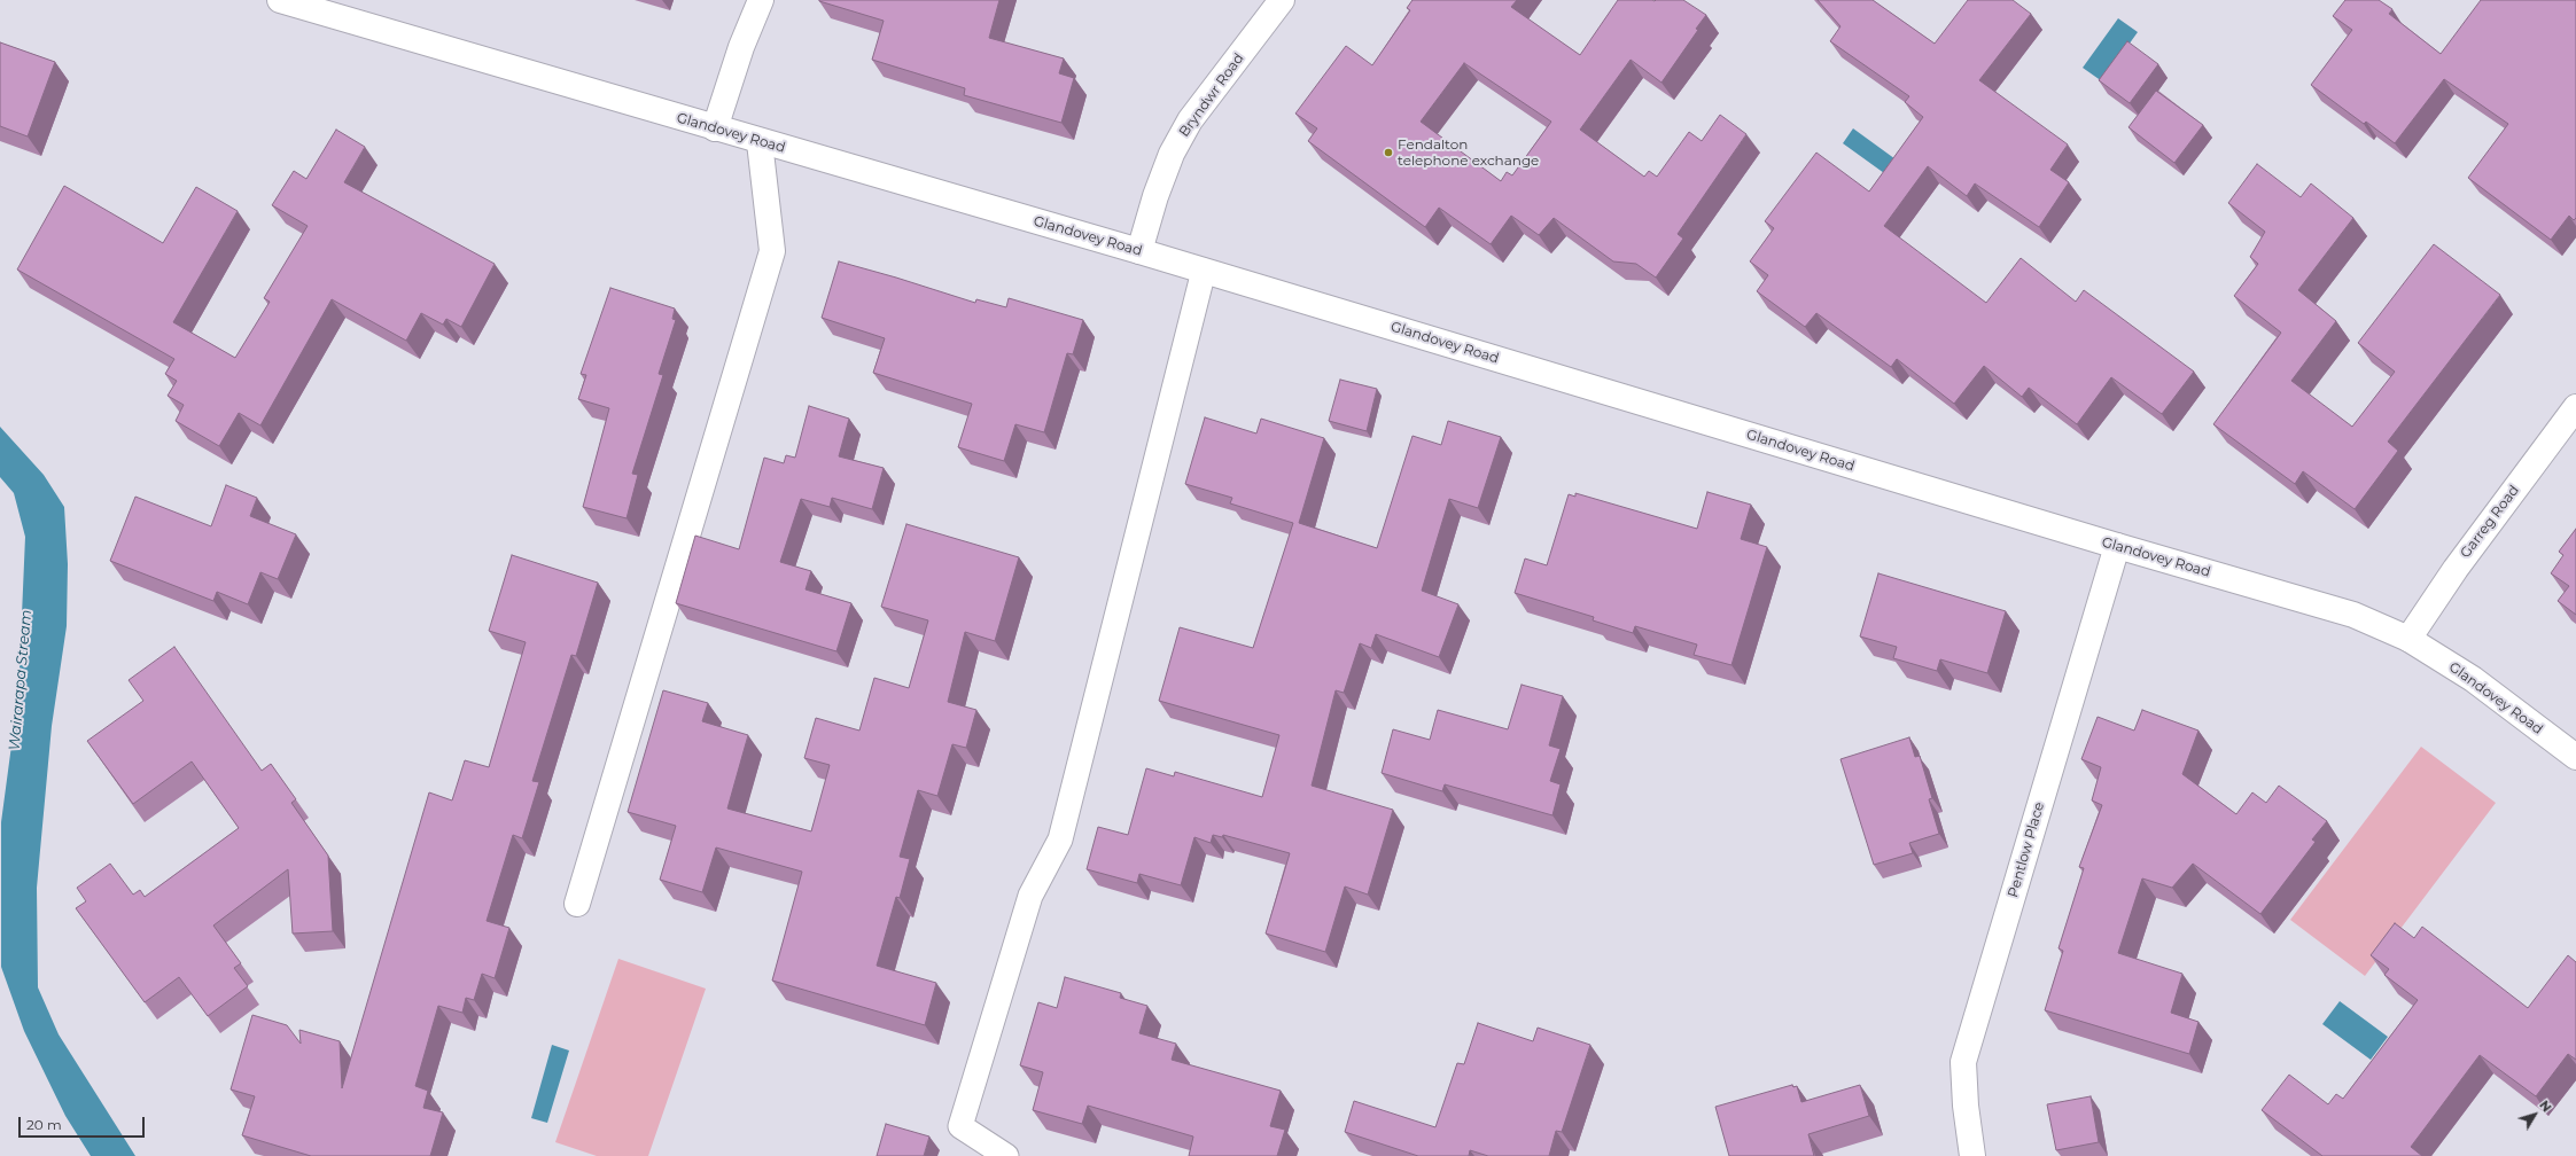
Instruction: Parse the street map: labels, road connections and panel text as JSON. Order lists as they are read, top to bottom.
{
  "streets": {
    "street": [
      "Bryndwr Road",
      "Glandovey Road",
      "Garreg Road",
      "Pentlow Place"
    ]
  },
  "crossings": [
    ["Bryndwr Road", "Glandovey Road"],
    ["Glandovey Road", "Garreg Road"],
    ["Glandovey Road", "Pentlow Place"]
  ],
  "water": ["Wairarapa Stream"],
  "places": ["Fendalton telephone exchange"],
  "scale_bar": "20 m",
  "north": "top right"
}
